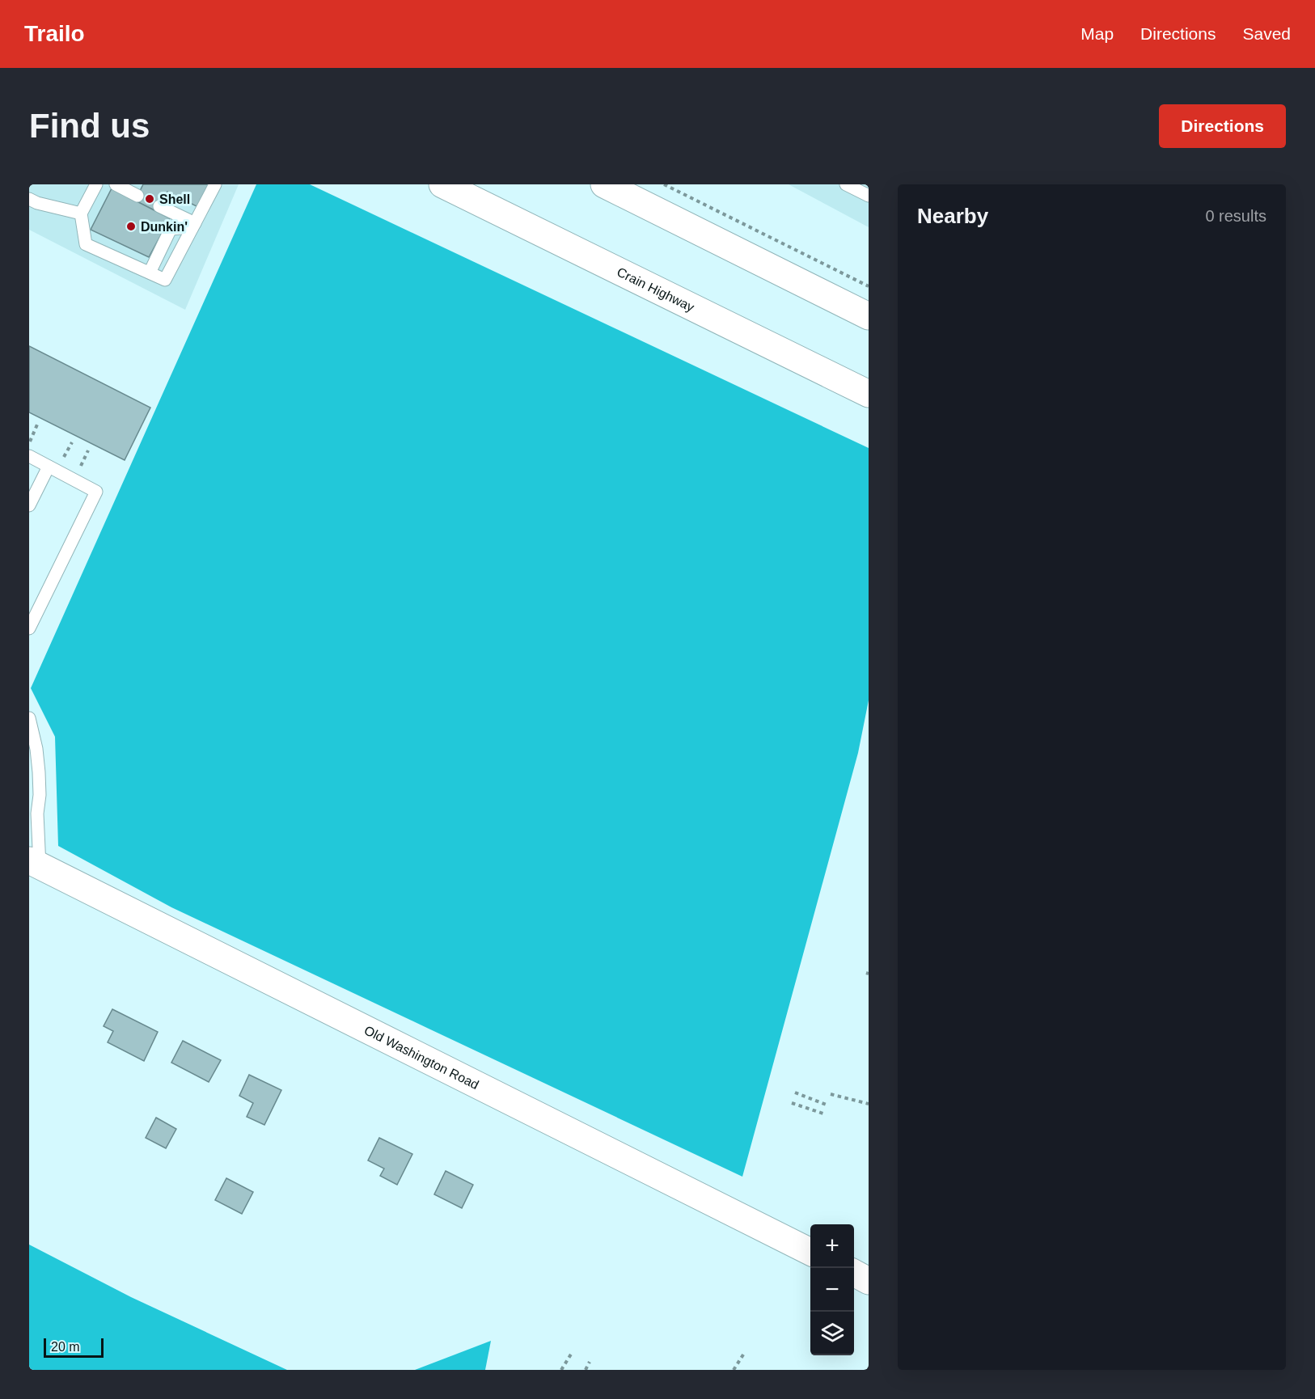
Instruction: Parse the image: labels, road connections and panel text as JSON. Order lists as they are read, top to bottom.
{
  "streets": {
    "main road": ["Crain Highway", "Old Washington Road"]
  },
  "places": ["Shell", "Dunkin'"],
  "scale_bar": "20 m",
  "page": {
    "header": "Trailo",
    "nav": ["Map", "Directions", "Saved"],
    "buttons": "Directions",
    "title": "Find us",
    "heading": ["Nearby", "0 results"],
    "map_buttons": ["+", "−"],
    "scale": "20 m"
  }
}
